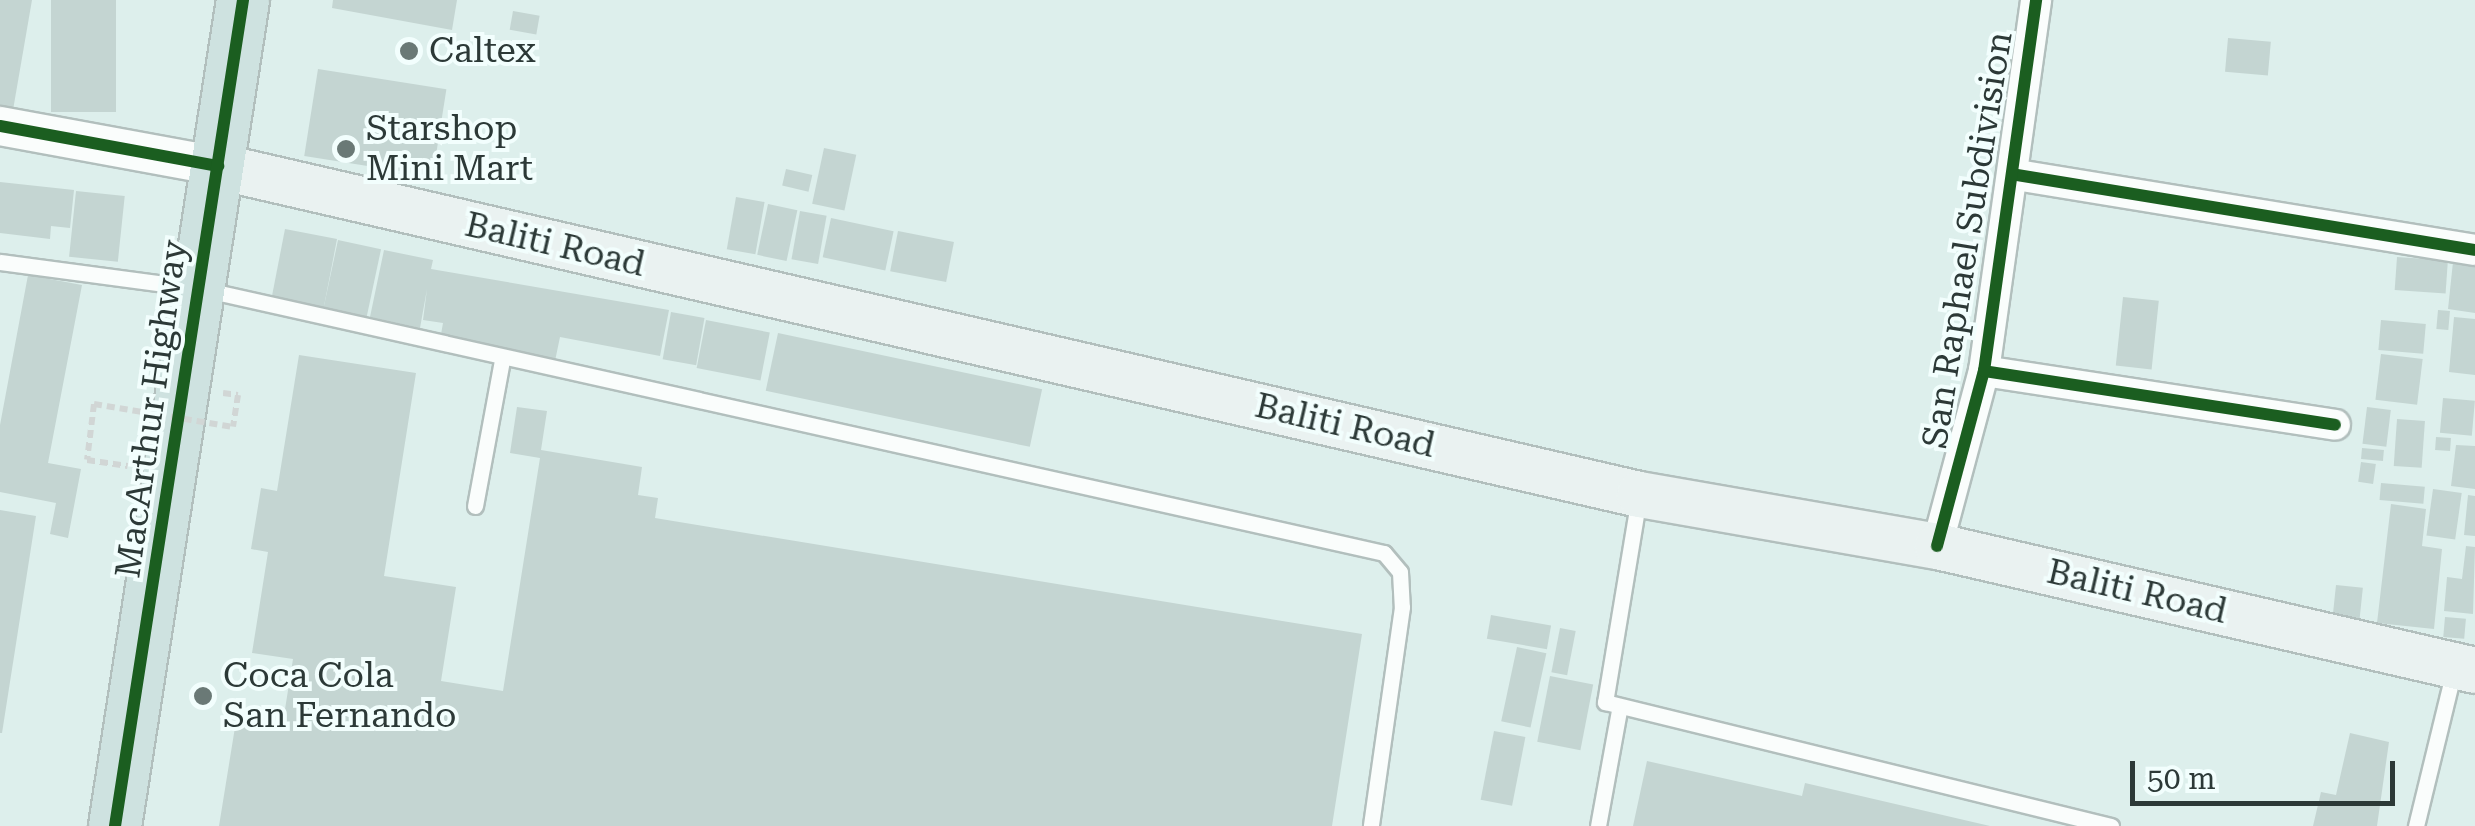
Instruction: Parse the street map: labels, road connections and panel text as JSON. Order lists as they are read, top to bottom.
{
  "streets": {
    "highway": ["MacArthur Highway"],
    "main road": ["Baliti Road"],
    "street": ["San Raphael Subdivision"]
  },
  "crossings": [
    ["San Raphael Subdivision", "Baliti Road"],
    ["Baliti Road", "MacArthur Highway"]
  ],
  "places": ["Caltex", "Starshop Mini Mart", "Coca Cola San Fernando"],
  "scale_bar": "50 m"
}
